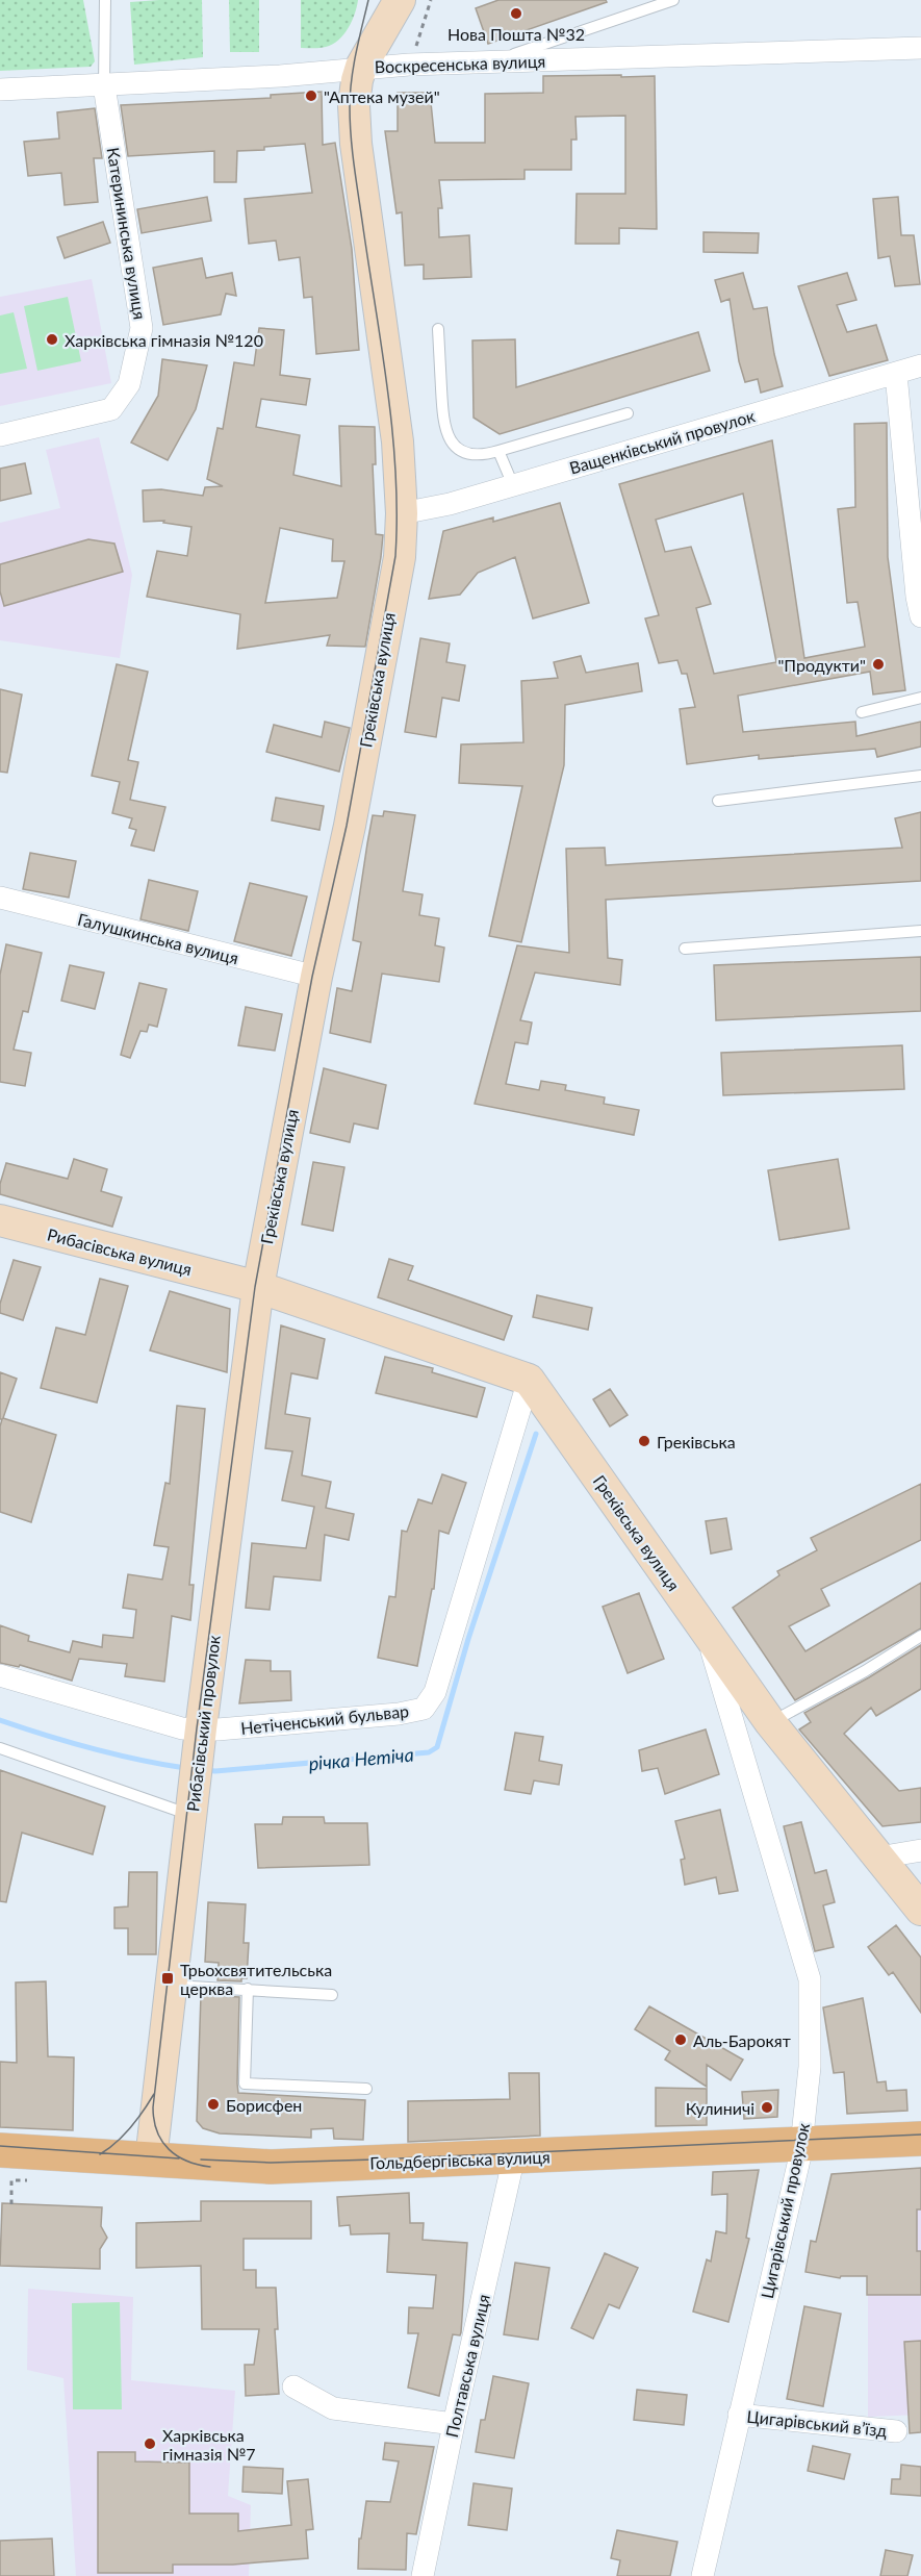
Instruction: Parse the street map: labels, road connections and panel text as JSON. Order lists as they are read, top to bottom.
{
  "streets": {
    "main road": [
      "Греківська вулиця",
      "Рибасівська вулиця",
      "Рибасівський провулок",
      "Гольдбергівська вулиця"
    ],
    "street": [
      "Воскресенська вулиця",
      "Катерининська вулиця",
      "Ващенківський провулок",
      "Галушкинська вулиця",
      "Нетіченський бульвар",
      "Цигарівський провулок",
      "Полтавська вулиця",
      "Цигарівський в’їзд"
    ]
  },
  "crossings": [
    ["Воскресенська вулиця", "Катерининська вулиця"],
    ["Воскресенська вулиця", "Греківська вулиця"],
    ["Ващенківський провулок", "Греківська вулиця"],
    ["Греківська вулиця", "Галушкинська вулиця"],
    ["Греківська вулиця", "Рибасівська вулиця"],
    ["Греківська вулиця", "Нетіченський бульвар"],
    ["Греківська вулиця", "Рибасівський провулок"],
    ["Греківська вулиця", "Цигарівський провулок"],
    ["Рибасівська вулиця", "Рибасівський провулок"],
    ["Нетіченський бульвар", "Рибасівський провулок"],
    ["Рибасівський провулок", "Гольдбергівська вулиця"],
    ["Гольдбергівська вулиця", "Цигарівський провулок"],
    ["Гольдбергівська вулиця", "Полтавська вулиця"],
    ["Цигарівський провулок", "Цигарівський в’їзд"]
  ],
  "water": ["річка Нетіча"],
  "places": {
    "other": [
      "Нова Пошта №32",
      "\"Аптека музей\"",
      "Харківська гімназія №120",
      "\"Продукти\"",
      "Греківська",
      "Аль-Барокят",
      "Борисфен",
      "Кулиничі",
      "Харківська гімназія №7"
    ],
    "transit": ["Трьохсвятительська церква"]
  }
}
